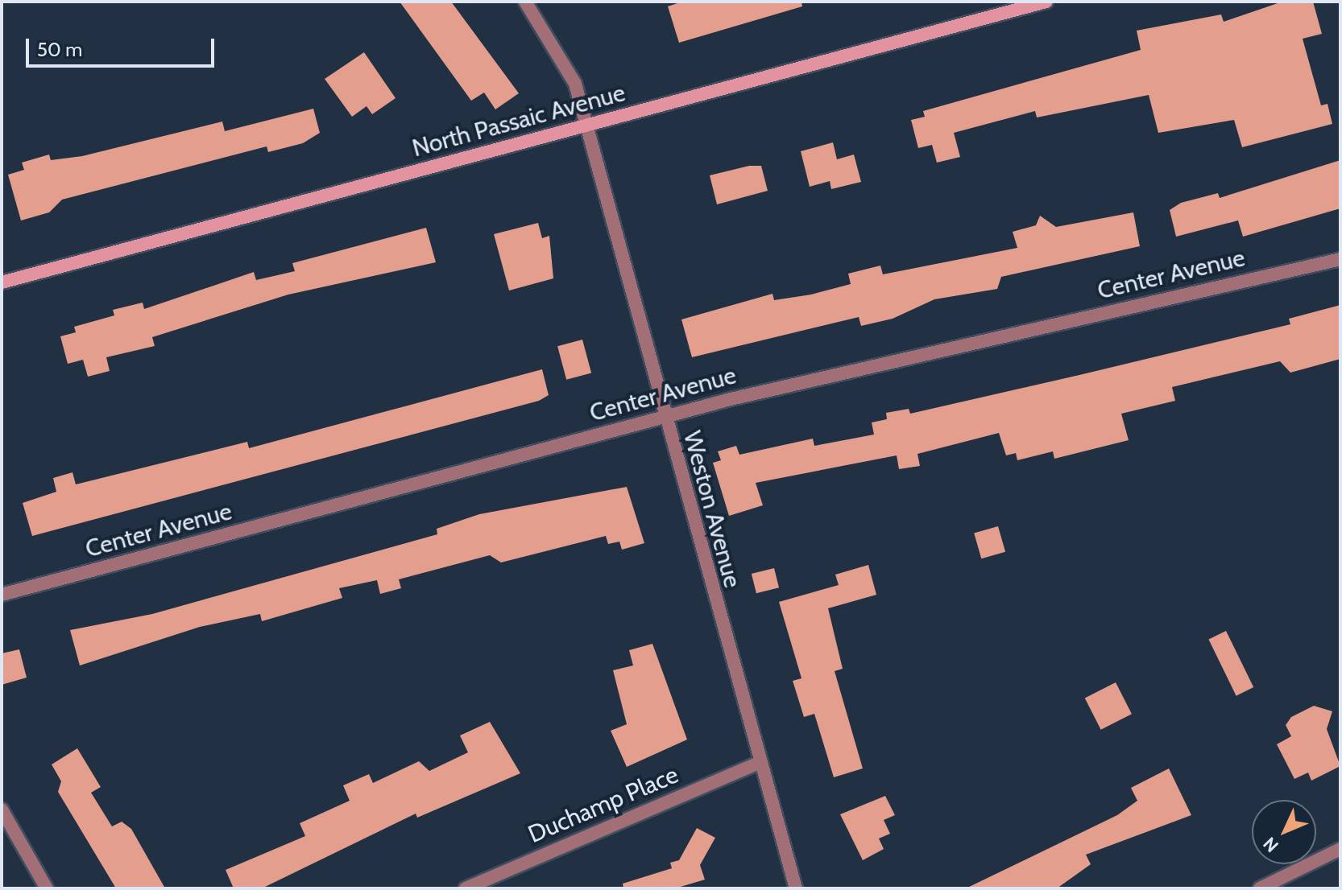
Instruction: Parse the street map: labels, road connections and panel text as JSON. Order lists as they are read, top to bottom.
{
  "streets": {
    "main road": ["North Passaic Avenue"],
    "street": ["Center Avenue", "Weston Avenue", "Duchamp Place"]
  },
  "crossings": [
    ["North Passaic Avenue", "Weston Avenue"],
    ["Center Avenue", "Weston Avenue"],
    ["Weston Avenue", "Duchamp Place"]
  ],
  "scale_bar": "50 m",
  "north": "bottom left"
}
